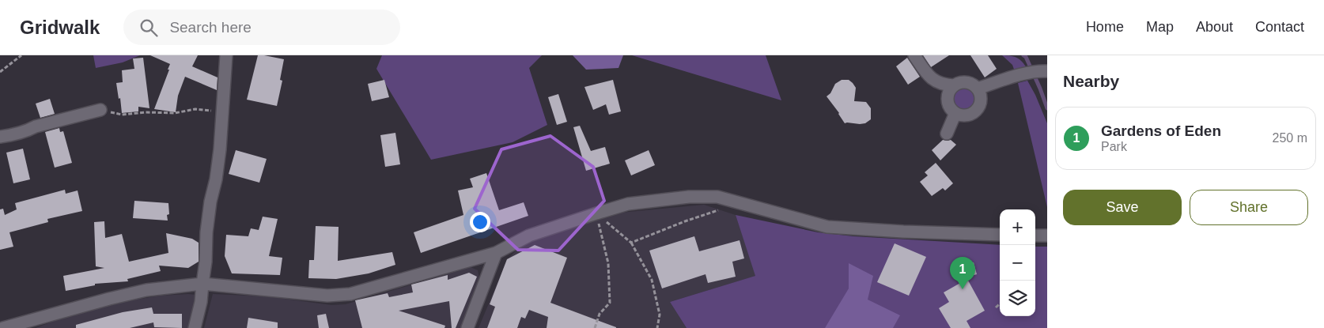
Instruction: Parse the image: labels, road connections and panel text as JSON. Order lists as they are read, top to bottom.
{
  "page": {
    "header": "Gridwalk",
    "search": "Search here",
    "nav": [
      "Home",
      "Map",
      "About",
      "Contact"
    ],
    "heading": "Nearby",
    "list": [
      {
        "mark": "1",
        "name": "Gardens of Eden",
        "note": "Park",
        "value": "250 m"
      }
    ],
    "buttons": ["Save", "Share"],
    "map_buttons": ["+", "−"],
    "pins": "1"
  }
}
